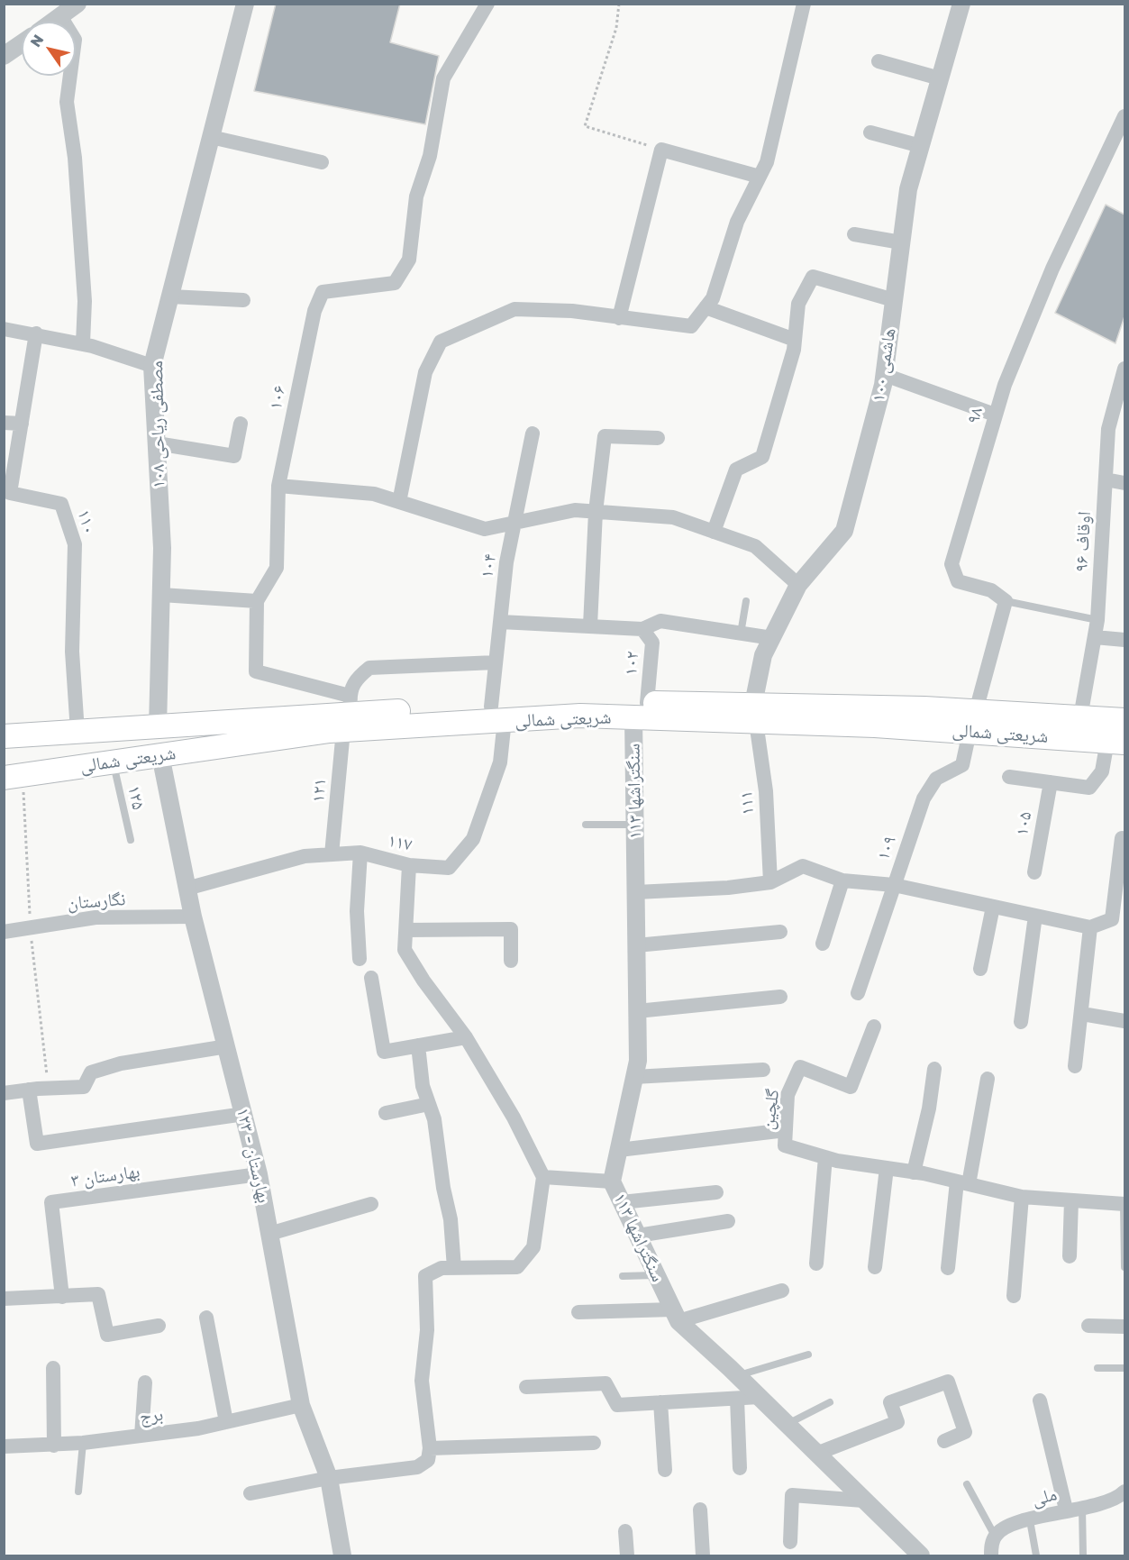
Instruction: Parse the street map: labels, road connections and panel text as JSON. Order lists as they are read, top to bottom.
{
  "streets": {
    "main road": ["شریعتی شمالی"],
    "street": [
      "هاشمی ۱۰۰",
      "۱۰۶",
      "۹۸",
      "مصطفی ریاحی ۱۰۸",
      "۱۱۰",
      "اوقاف ۹۶",
      "۱۰۴",
      "۱۰۲",
      "۱۲۱",
      "سنگتراشها ۱۱۳",
      "۱۱۱",
      "۱۰۵",
      "۱۱۷",
      "۱۰۹",
      "نگارستان",
      "گلچین",
      "بهارستان - ۱۲۳",
      "بهارستان ۳",
      "برج",
      "ملی"
    ],
    "lane": ["۱۲۵"]
  },
  "crossings": [
    ["هاشمی ۱۰۰", "شریعتی شمالی"],
    ["هاشمی ۱۰۰", "۱۱۱"],
    ["مصطفی ریاحی ۱۰۸", "شریعتی شمالی"],
    ["۱۱۰", "شریعتی شمالی"],
    ["اوقاف ۹۶", "شریعتی شمالی"],
    ["۱۰۴", "شریعتی شمالی"],
    ["۱۰۴", "۱۱۷"],
    ["۱۰۲", "شریعتی شمالی"],
    ["۱۰۲", "سنگتراشها ۱۱۳"],
    ["شریعتی شمالی", "۱۲۱"],
    ["شریعتی شمالی", "سنگتراشها ۱۱۳"],
    ["شریعتی شمالی", "۱۲۵"],
    ["شریعتی شمالی", "۱۱۱"],
    ["شریعتی شمالی", "۱۱۷"],
    ["شریعتی شمالی", "۱۰۹"],
    ["شریعتی شمالی", "بهارستان - ۱۲۳"],
    ["۱۲۱", "۱۱۷"],
    ["۱۱۷", "بهارستان - ۱۲۳"],
    ["نگارستان", "بهارستان - ۱۲۳"],
    ["بهارستان - ۱۲۳", "بهارستان ۳"],
    ["بهارستان - ۱۲۳", "برج"]
  ],
  "north": "top left"
}
